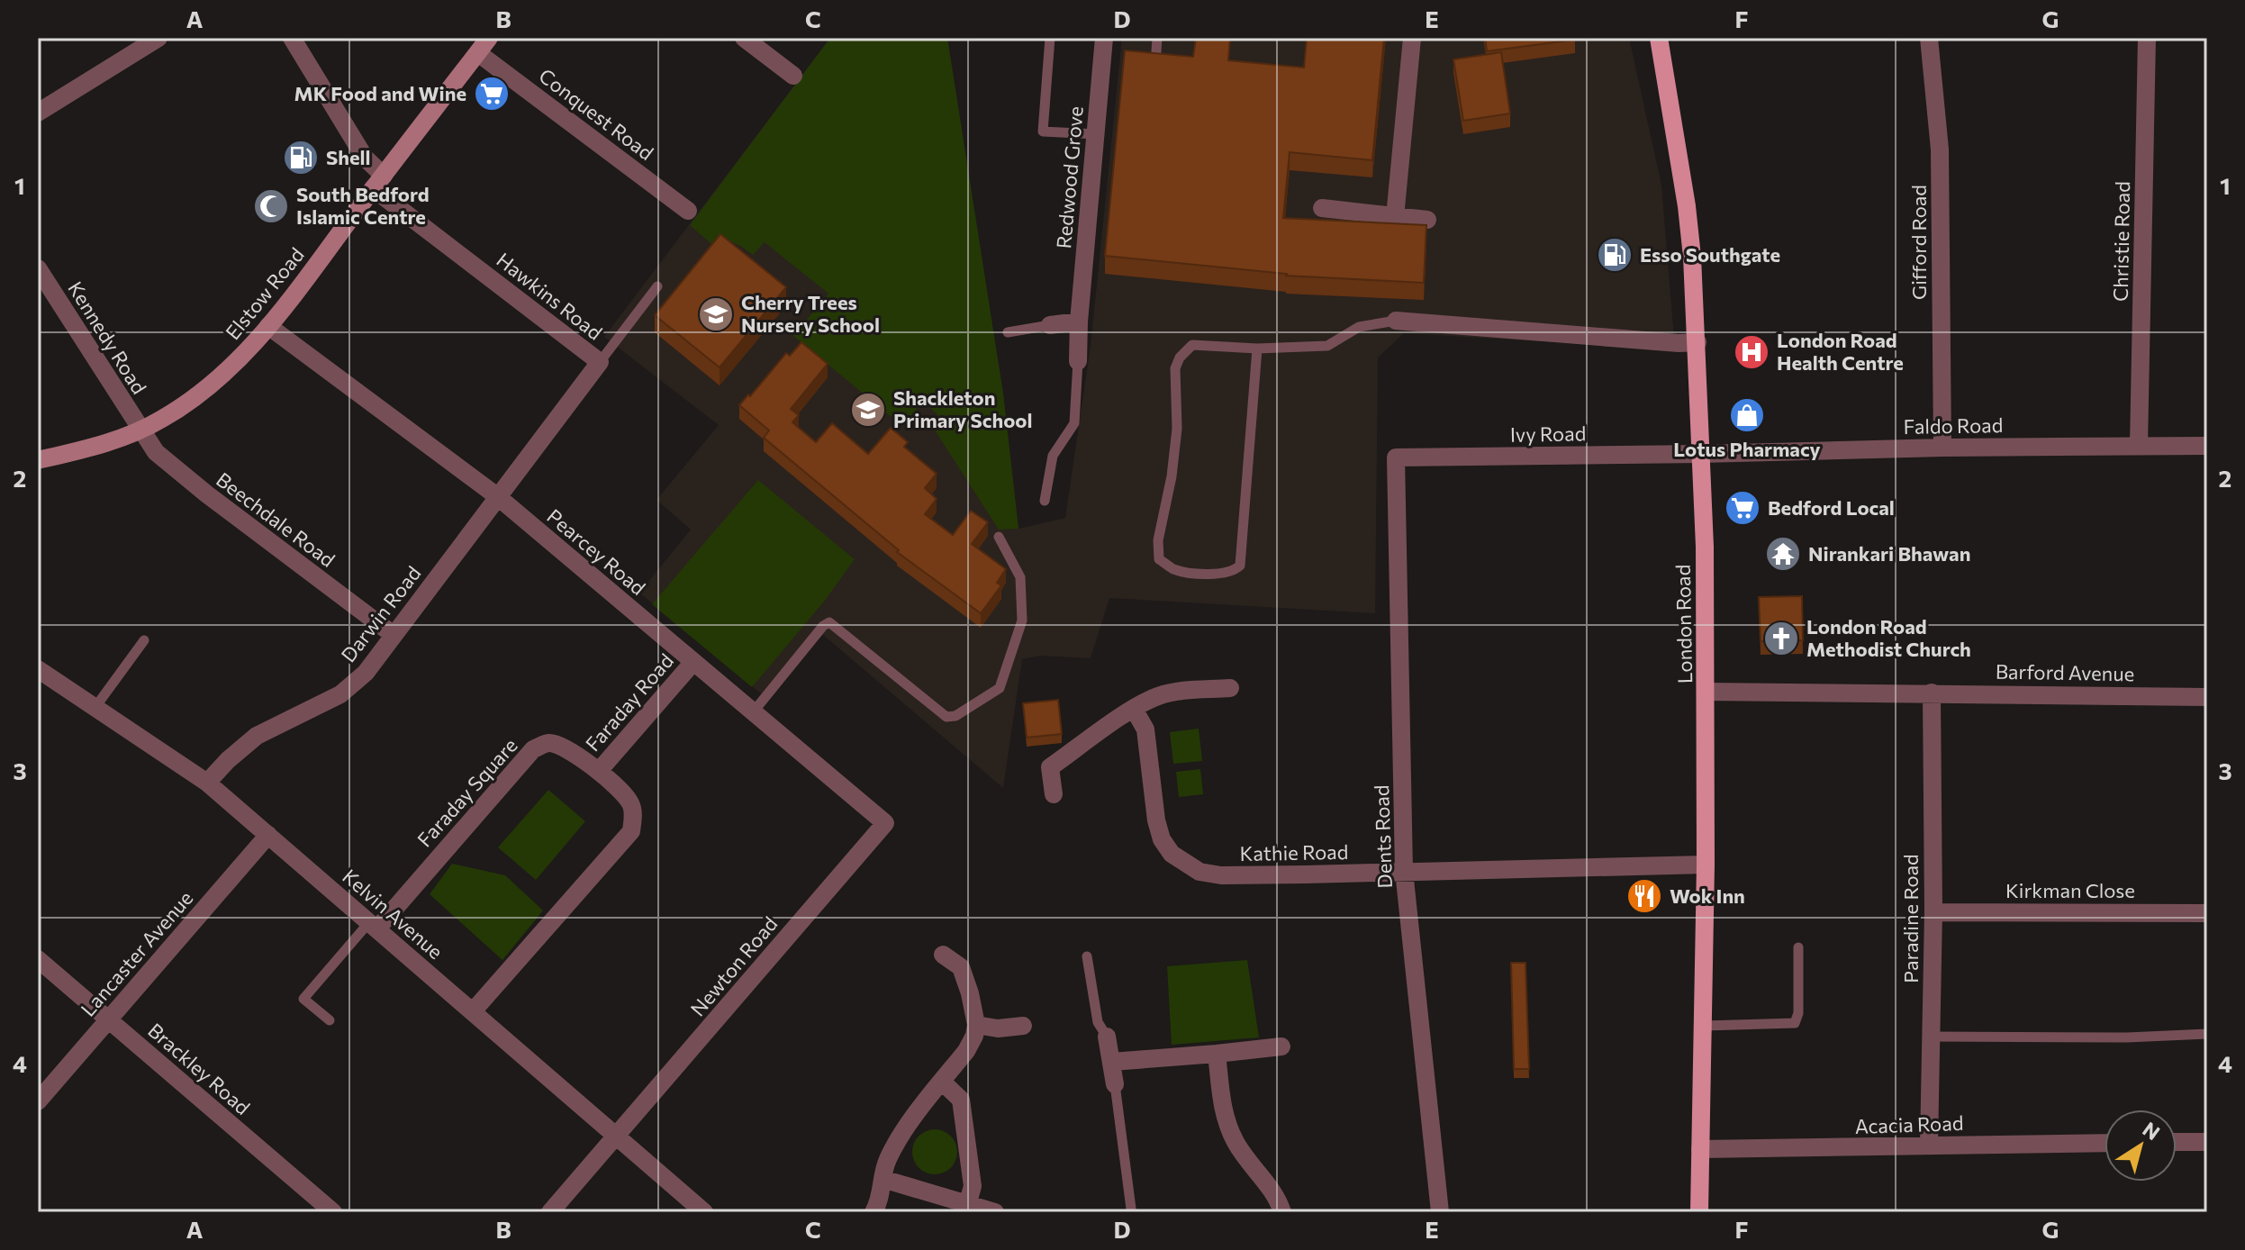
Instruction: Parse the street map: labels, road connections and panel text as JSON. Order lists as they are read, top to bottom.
{
  "streets": {
    "main road": ["London Road"],
    "street": [
      "Conquest Road",
      "Redwood Grove",
      "Christie Road",
      "Gifford Road",
      "Elstow Road",
      "Hawkins Road",
      "Kennedy Road",
      "Faldo Road",
      "Ivy Road",
      "Beechdale Road",
      "Pearcey Road",
      "Darwin Road",
      "Barford Avenue",
      "Faraday Road",
      "Faraday Square",
      "Dents Road",
      "Kathie Road",
      "Kirkman Close",
      "Kelvin Avenue",
      "Paradine Road",
      "Lancaster Avenue",
      "Newton Road",
      "Brackley Road",
      "Acacia Road"
    ]
  },
  "crossings": [
    ["Conquest Road", "Elstow Road"],
    ["Christie Road", "Faldo Road"],
    ["Gifford Road", "Faldo Road"],
    ["Elstow Road", "Hawkins Road"],
    ["Elstow Road", "Kennedy Road"],
    ["Elstow Road", "Beechdale Road"],
    ["Elstow Road", "Pearcey Road"],
    ["Hawkins Road", "Pearcey Road"],
    ["Hawkins Road", "Darwin Road"],
    ["Kennedy Road", "Beechdale Road"],
    ["Faldo Road", "Ivy Road"],
    ["Faldo Road", "London Road"],
    ["Ivy Road", "London Road"],
    ["Ivy Road", "Dents Road"],
    ["Beechdale Road", "Darwin Road"],
    ["Pearcey Road", "Darwin Road"],
    ["Pearcey Road", "Faraday Road"],
    ["Pearcey Road", "Newton Road"],
    ["Darwin Road", "Kelvin Avenue"],
    ["London Road", "Barford Avenue"],
    ["London Road", "Kathie Road"],
    ["London Road", "Acacia Road"],
    ["Barford Avenue", "Paradine Road"],
    ["Faraday Road", "Faraday Square"],
    ["Faraday Square", "Kelvin Avenue"],
    ["Dents Road", "Kathie Road"],
    ["Kirkman Close", "Paradine Road"],
    ["Kelvin Avenue", "Lancaster Avenue"],
    ["Kelvin Avenue", "Newton Road"],
    ["Paradine Road", "Acacia Road"],
    ["Lancaster Avenue", "Brackley Road"]
  ],
  "places": {
    "supermarket": ["MK Food and Wine", "Bedford Local"],
    "fuel station": ["Shell", "Esso Southgate"],
    "mosque": ["South Bedford Islamic Centre"],
    "school or university": ["Cherry Trees Nursery School", "Shackleton Primary School"],
    "hospital": ["London Road Health Centre"],
    "shop": ["Lotus Pharmacy"],
    "temple": ["Nirankari Bhawan"],
    "church": ["London Road Methodist Church"],
    "restaurant": ["Wok Inn"]
  },
  "north": "top right",
  "grid": {
    "columns": [
      "A",
      "B",
      "C",
      "D",
      "E",
      "F",
      "G"
    ],
    "rows": [
      "1",
      "2",
      "3",
      "4"
    ]
  }
}
